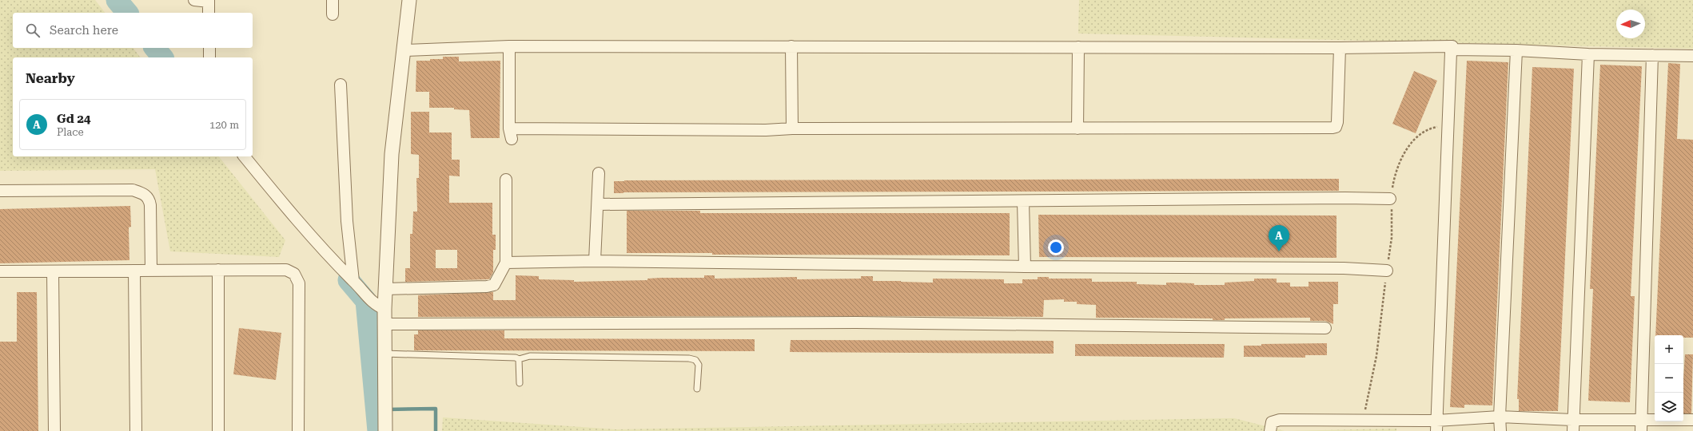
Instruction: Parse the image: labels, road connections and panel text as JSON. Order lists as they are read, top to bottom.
{
  "north": "left",
  "page": {
    "search": "Search here",
    "heading": "Nearby",
    "list": [
      {
        "mark": "A",
        "name": "Gd 24",
        "note": "Place",
        "value": "120 m"
      }
    ],
    "pins": "A",
    "map_buttons": ["+", "−"]
  }
}
